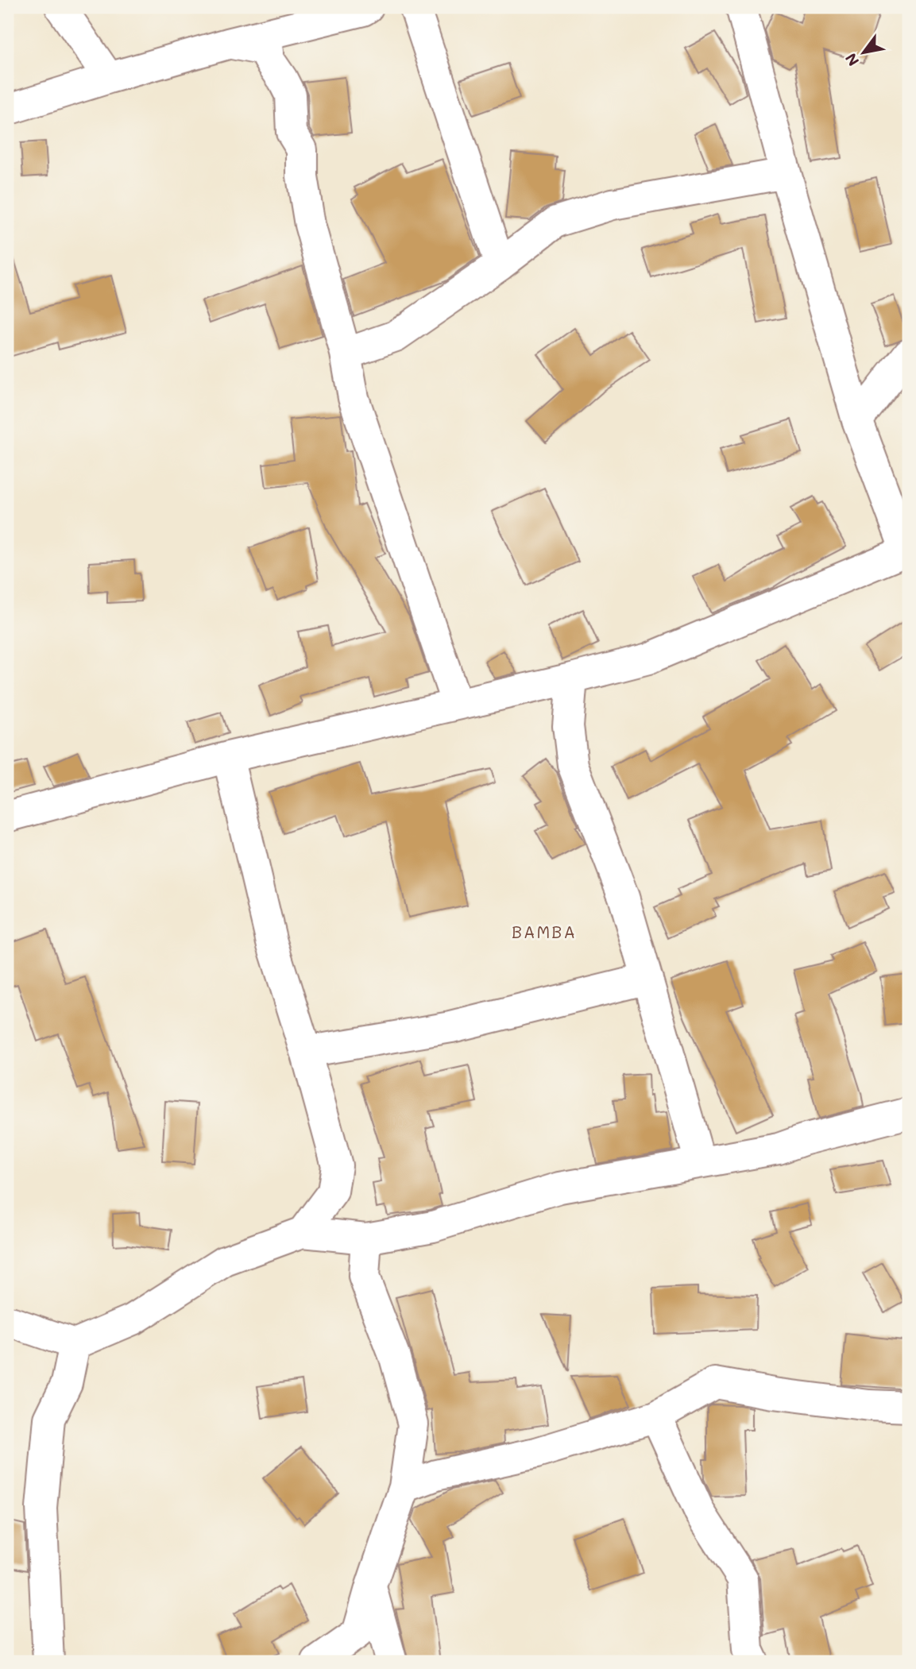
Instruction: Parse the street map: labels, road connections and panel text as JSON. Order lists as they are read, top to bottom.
{
  "districts": ["BAMBA"],
  "north": "bottom left"
}
